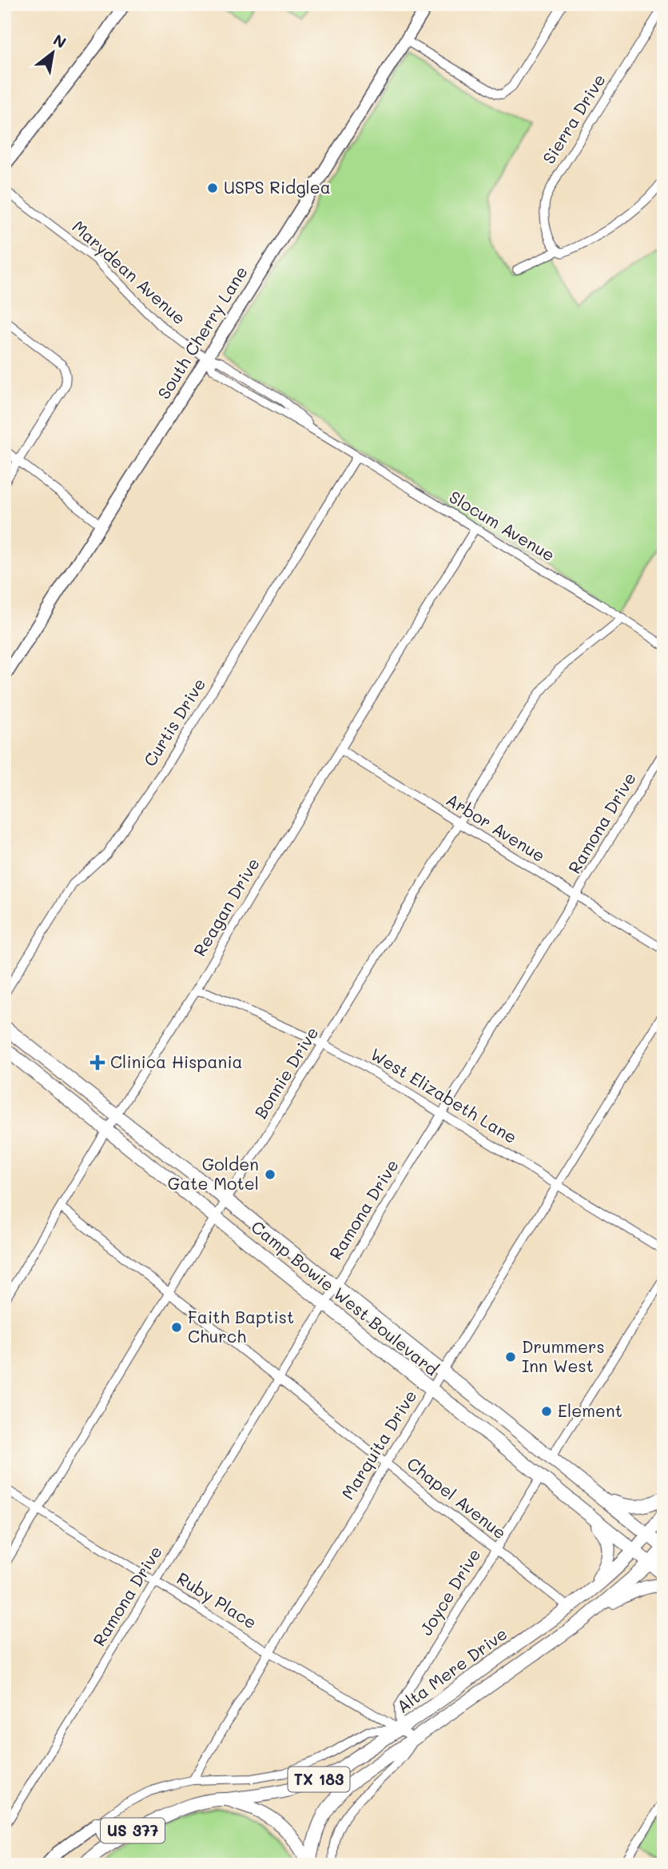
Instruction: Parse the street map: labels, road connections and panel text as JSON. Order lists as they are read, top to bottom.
{
  "streets": {
    "main road": [
      "Camp Bowie West Boulevard",
      "Alta Mere Drive",
      "TX 183",
      "US 377"
    ],
    "street": [
      "Sierra Drive",
      "Marydean Avenue",
      "South Cherry Lane",
      "Slocum Avenue",
      "Curtis Drive",
      "Ramona Drive",
      "Arbor Avenue",
      "Reagan Drive",
      "Bonnie Drive",
      "West Elizabeth Lane",
      "Marquita Drive",
      "Chapel Avenue",
      "Joyce Drive",
      "Ruby Place"
    ]
  },
  "crossings": [
    ["Marydean Avenue", "South Cherry Lane"],
    ["Marydean Avenue", "Slocum Avenue"],
    ["South Cherry Lane", "Slocum Avenue"],
    ["Slocum Avenue", "Curtis Drive"],
    ["Slocum Avenue", "Reagan Drive"],
    ["Slocum Avenue", "Bonnie Drive"],
    ["Ramona Drive", "Arbor Avenue"],
    ["Ramona Drive", "West Elizabeth Lane"],
    ["Ramona Drive", "Camp Bowie West Boulevard"],
    ["Ramona Drive", "Chapel Avenue"],
    ["Ramona Drive", "Ruby Place"],
    ["Arbor Avenue", "Reagan Drive"],
    ["Arbor Avenue", "Bonnie Drive"],
    ["Reagan Drive", "West Elizabeth Lane"],
    ["Reagan Drive", "Camp Bowie West Boulevard"],
    ["Reagan Drive", "Chapel Avenue"],
    ["Bonnie Drive", "West Elizabeth Lane"],
    ["Bonnie Drive", "Camp Bowie West Boulevard"],
    ["Bonnie Drive", "Chapel Avenue"],
    ["Bonnie Drive", "Ruby Place"],
    ["West Elizabeth Lane", "Marquita Drive"],
    ["Camp Bowie West Boulevard", "Marquita Drive"],
    ["Camp Bowie West Boulevard", "Joyce Drive"],
    ["Camp Bowie West Boulevard", "Alta Mere Drive"],
    ["Marquita Drive", "Chapel Avenue"],
    ["Marquita Drive", "Ruby Place"],
    ["Chapel Avenue", "Joyce Drive"],
    ["Chapel Avenue", "Alta Mere Drive"],
    ["Joyce Drive", "Ruby Place"],
    ["Joyce Drive", "Alta Mere Drive"],
    ["Ruby Place", "Alta Mere Drive"],
    ["Alta Mere Drive", "US 377"]
  ],
  "places": {
    "other": [
      "USPS Ridglea",
      "Golden Gate Motel",
      "Faith Baptist Church",
      "Drummers Inn West",
      "Element"
    ],
    "health": ["Clinica Hispania"]
  },
  "north": "top right"
}
